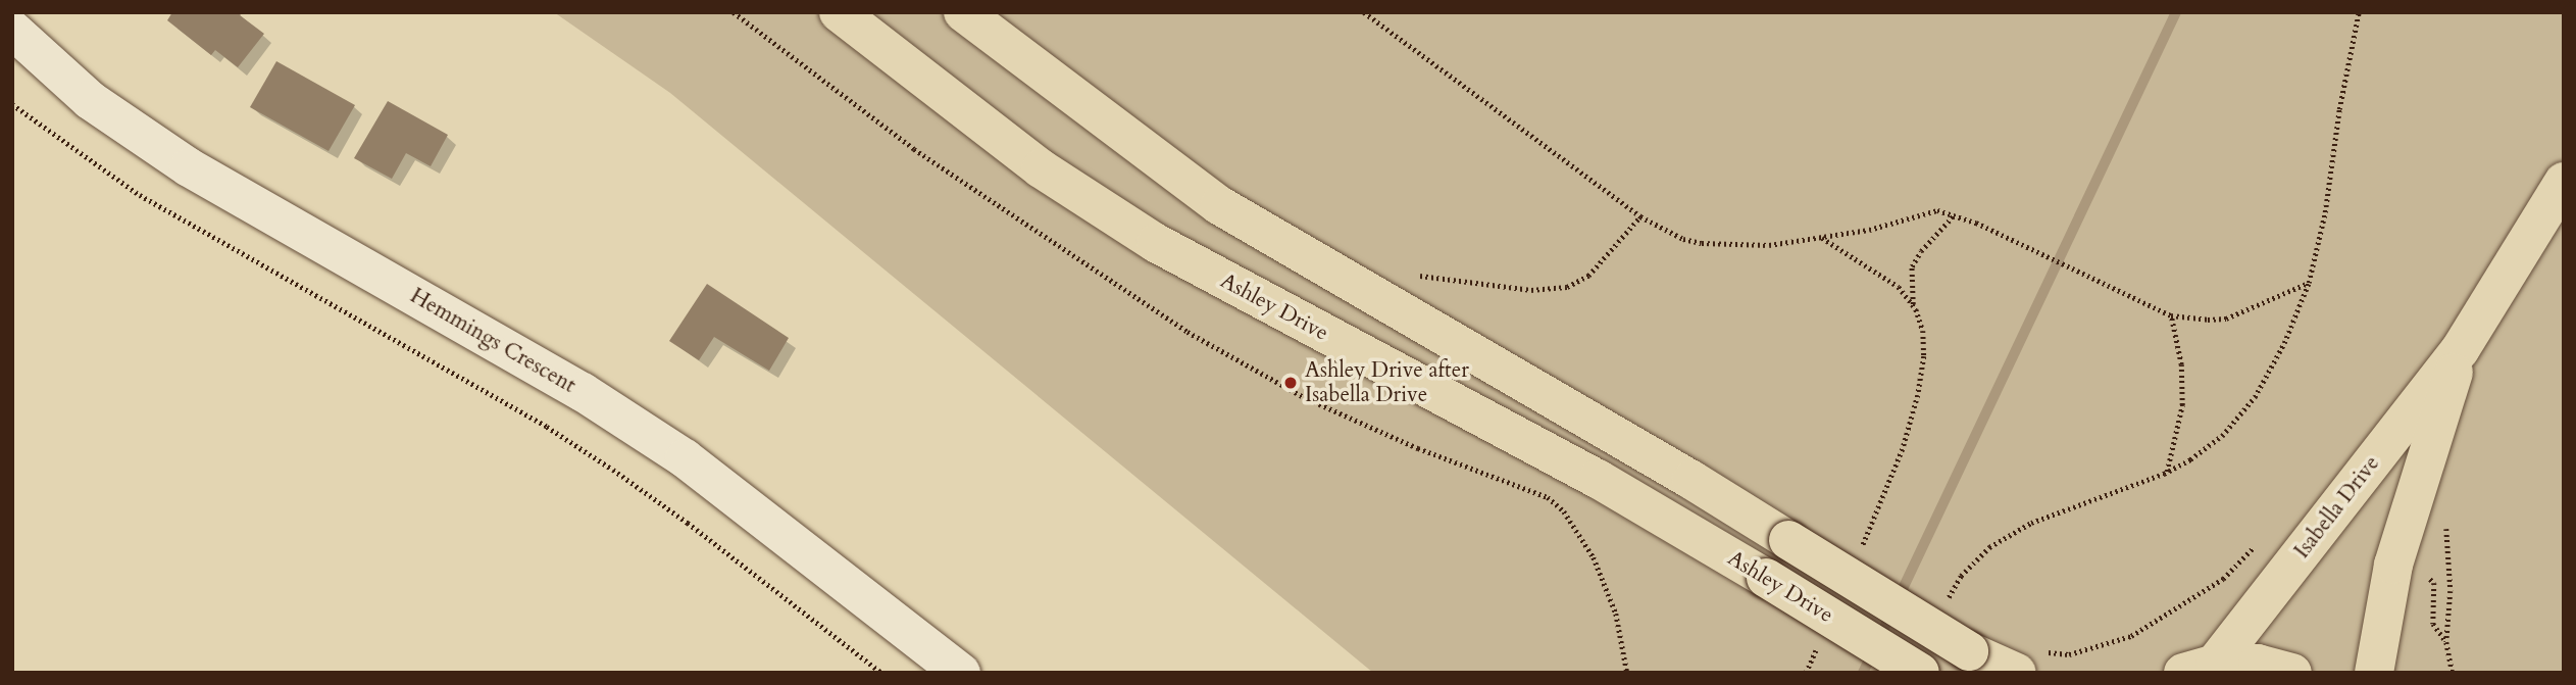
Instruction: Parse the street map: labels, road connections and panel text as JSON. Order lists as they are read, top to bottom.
{
  "streets": {
    "main road": ["Ashley Drive", "Isabella Drive"],
    "street": ["Hemmings Crescent"]
  },
  "places": ["Ashley Drive after Isabella Drive"]
}
